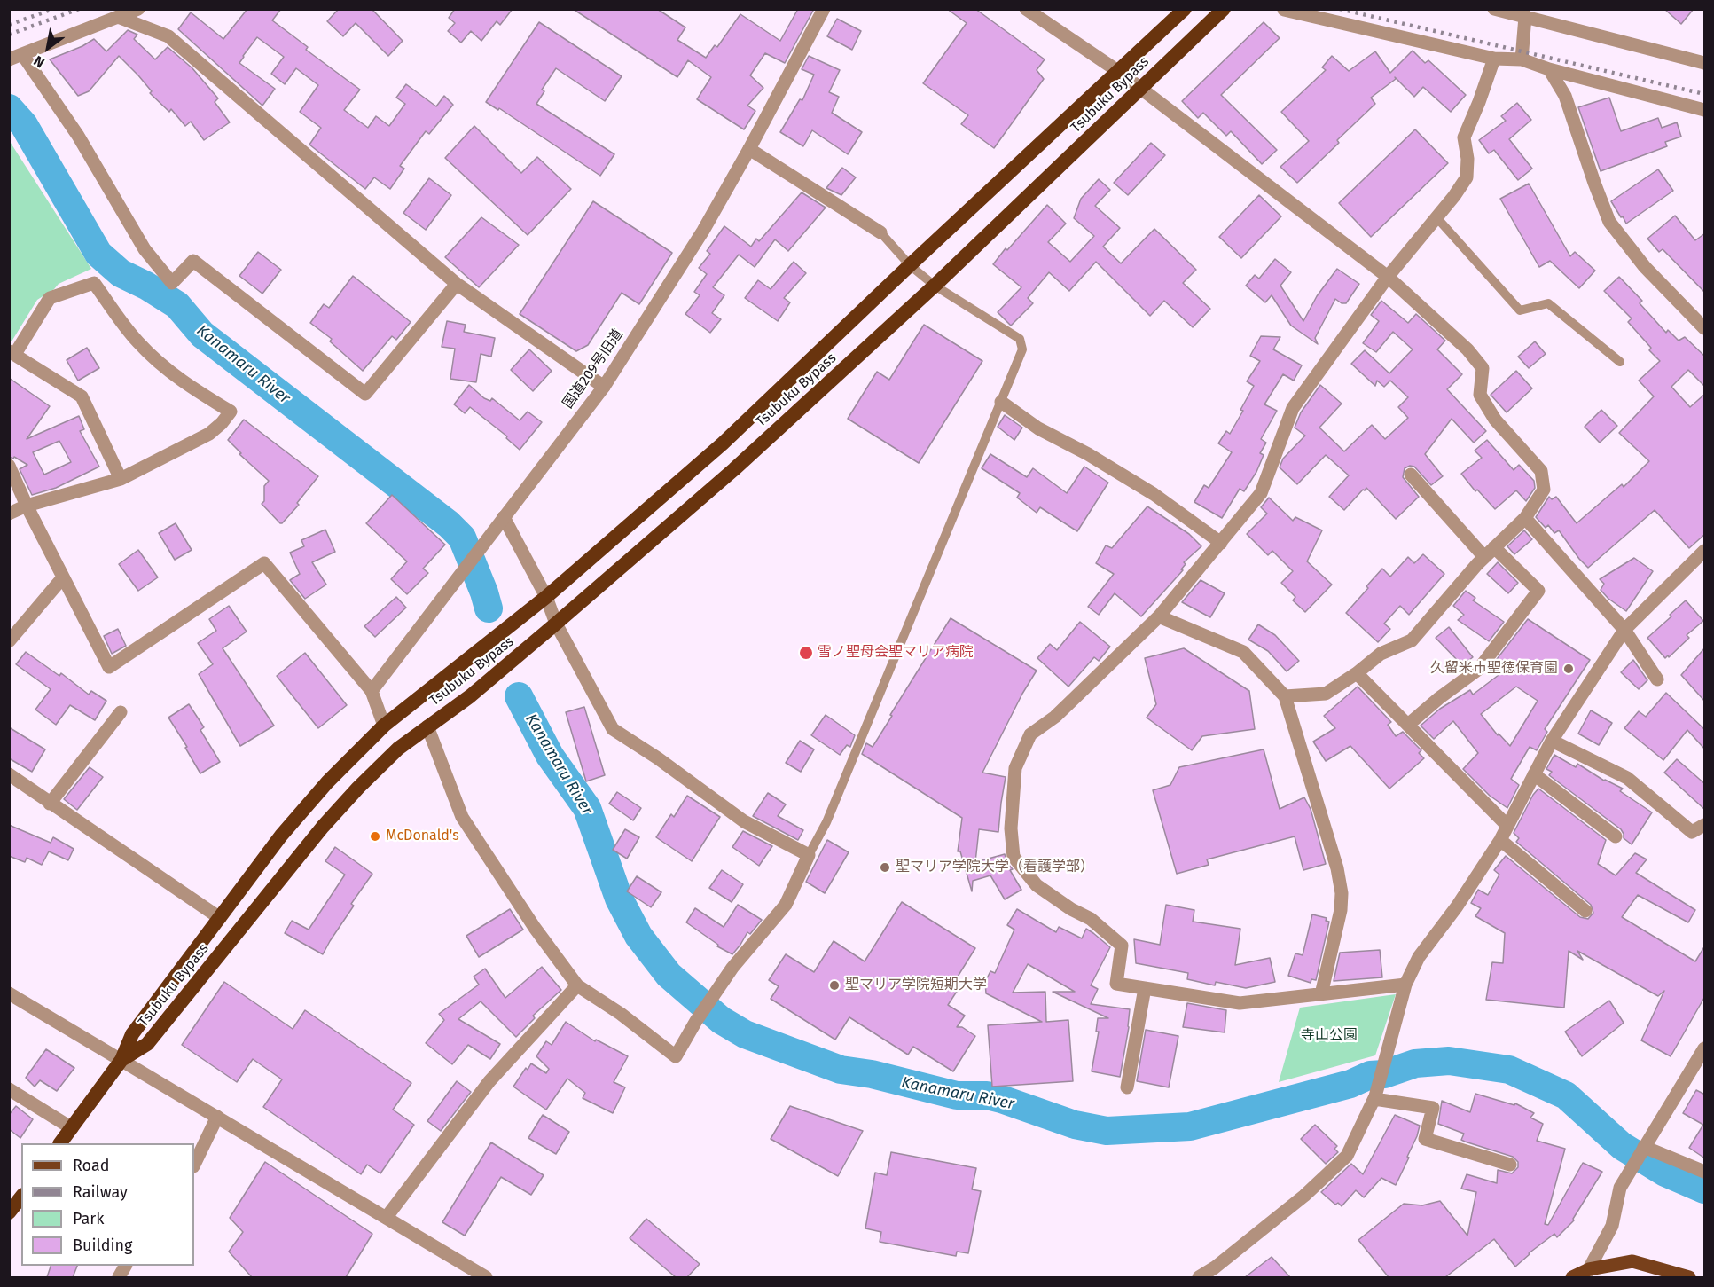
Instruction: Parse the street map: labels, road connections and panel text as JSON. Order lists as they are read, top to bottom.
{
  "streets": {
    "highway": ["Tsubuku Bypass"],
    "street": ["国道209号旧道"]
  },
  "water": ["Kanamaru River"],
  "parks": ["寺山公園"],
  "places": [
    "雪ノ聖母会聖マリア病院",
    "久留米市聖徳保育園",
    "McDonald's",
    "聖マリア学院大学（看護学部）",
    "聖マリア学院短期大学"
  ],
  "legend": [
    "Road",
    "Railway",
    "Park",
    "Building"
  ],
  "north": "bottom left"
}
